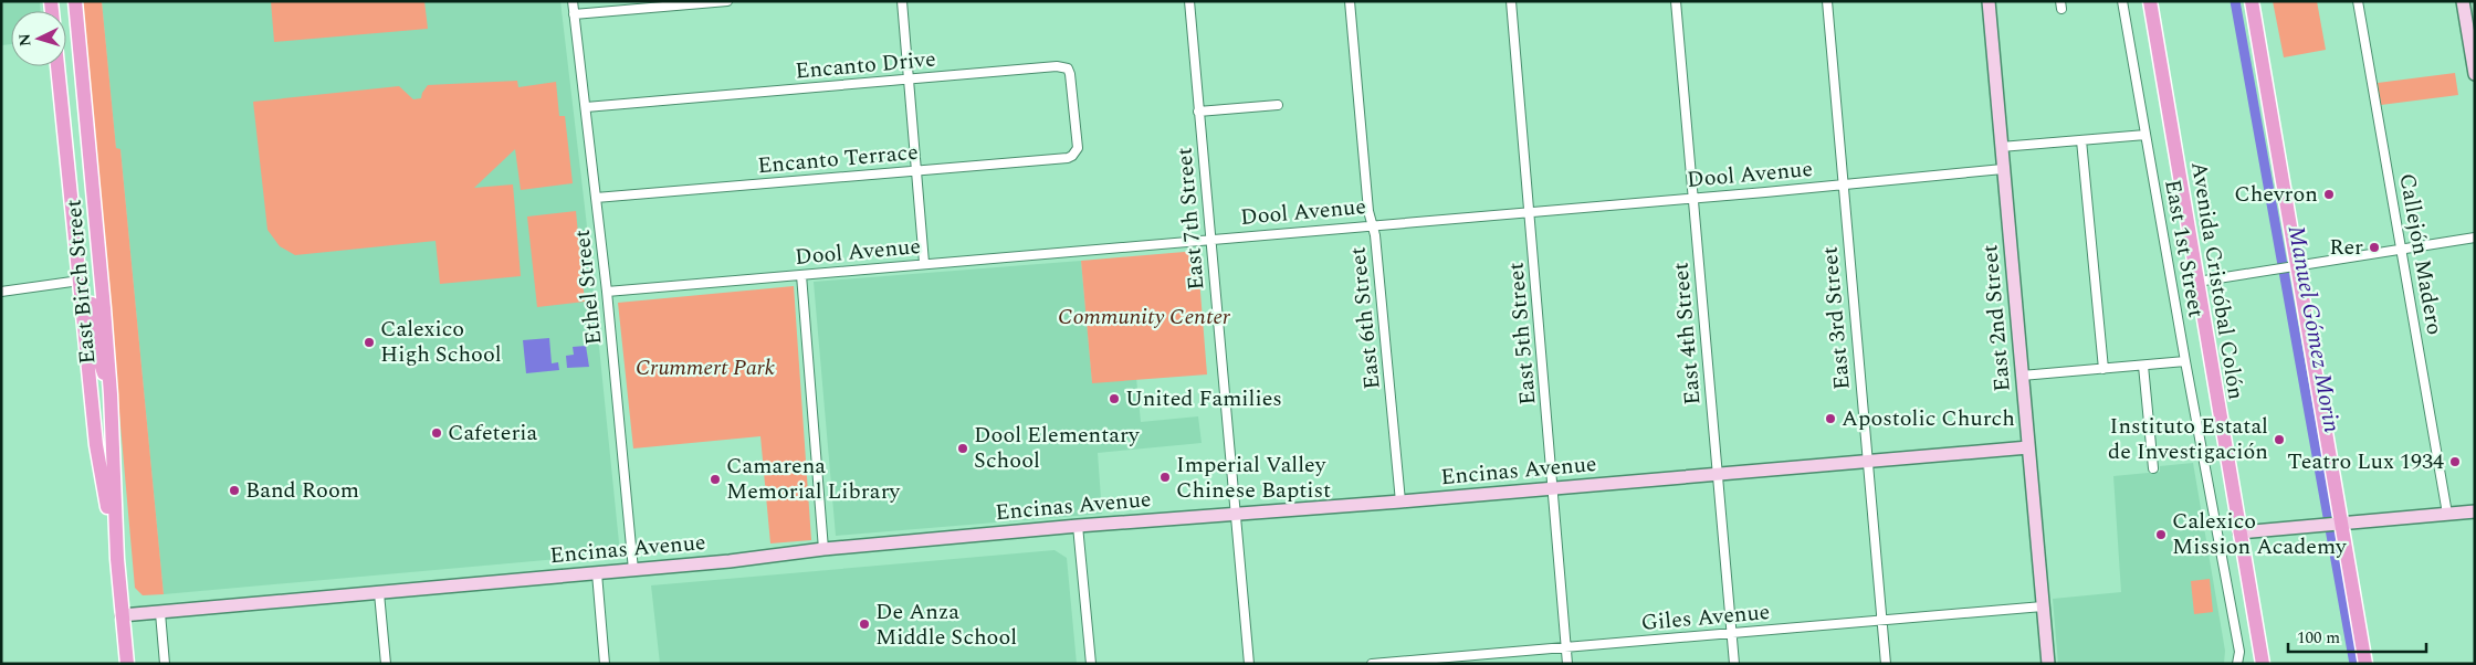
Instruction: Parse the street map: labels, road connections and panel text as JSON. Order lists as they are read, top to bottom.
{
  "streets": {
    "main road": ["Avenida Cristóbal Colón", "East Birch Street"],
    "street": [
      "Encanto Drive",
      "Encanto Terrace",
      "Dool Avenue",
      "East 7th Street",
      "East 1st Street",
      "Callejón Madero",
      "Ethel Street",
      "East 6th Street",
      "East 3rd Street",
      "East 2nd Street",
      "East 5th Street",
      "East 4th Street",
      "Encinas Avenue",
      "Giles Avenue"
    ]
  },
  "crossings": [
    ["Encanto Drive", "Encanto Terrace"],
    ["Encanto Drive", "Ethel Street"],
    ["Encanto Terrace", "Ethel Street"],
    ["Dool Avenue", "East 7th Street"],
    ["Dool Avenue", "Ethel Street"],
    ["Dool Avenue", "East 6th Street"],
    ["Dool Avenue", "East 3rd Street"],
    ["Dool Avenue", "East 2nd Street"],
    ["Dool Avenue", "East 5th Street"],
    ["Dool Avenue", "East 4th Street"],
    ["East 7th Street", "Encinas Avenue"],
    ["East Birch Street", "Encinas Avenue"],
    ["Ethel Street", "Encinas Avenue"],
    ["East 6th Street", "Encinas Avenue"],
    ["East 3rd Street", "Encinas Avenue"],
    ["East 3rd Street", "Giles Avenue"],
    ["East 2nd Street", "Encinas Avenue"],
    ["East 2nd Street", "Giles Avenue"],
    ["East 5th Street", "Encinas Avenue"],
    ["East 5th Street", "Giles Avenue"],
    ["East 4th Street", "Encinas Avenue"],
    ["East 4th Street", "Giles Avenue"]
  ],
  "water": ["Manuel Gómez Morin"],
  "parks": ["Community Center", "Crummert Park"],
  "places": [
    "Chevron",
    "Rer",
    "Calexico High School",
    "United Families",
    "Apostolic Church",
    "Cafeteria",
    "Instituto Estatal de Investigación",
    "Dool Elementary School",
    "Teatro Lux 1934",
    "Imperial Valley Chinese Baptist",
    "Camarena Memorial Library",
    "Band Room",
    "Calexico Mission Academy",
    "De Anza Middle School"
  ],
  "scale_bar": "100 m",
  "north": "left"
}
